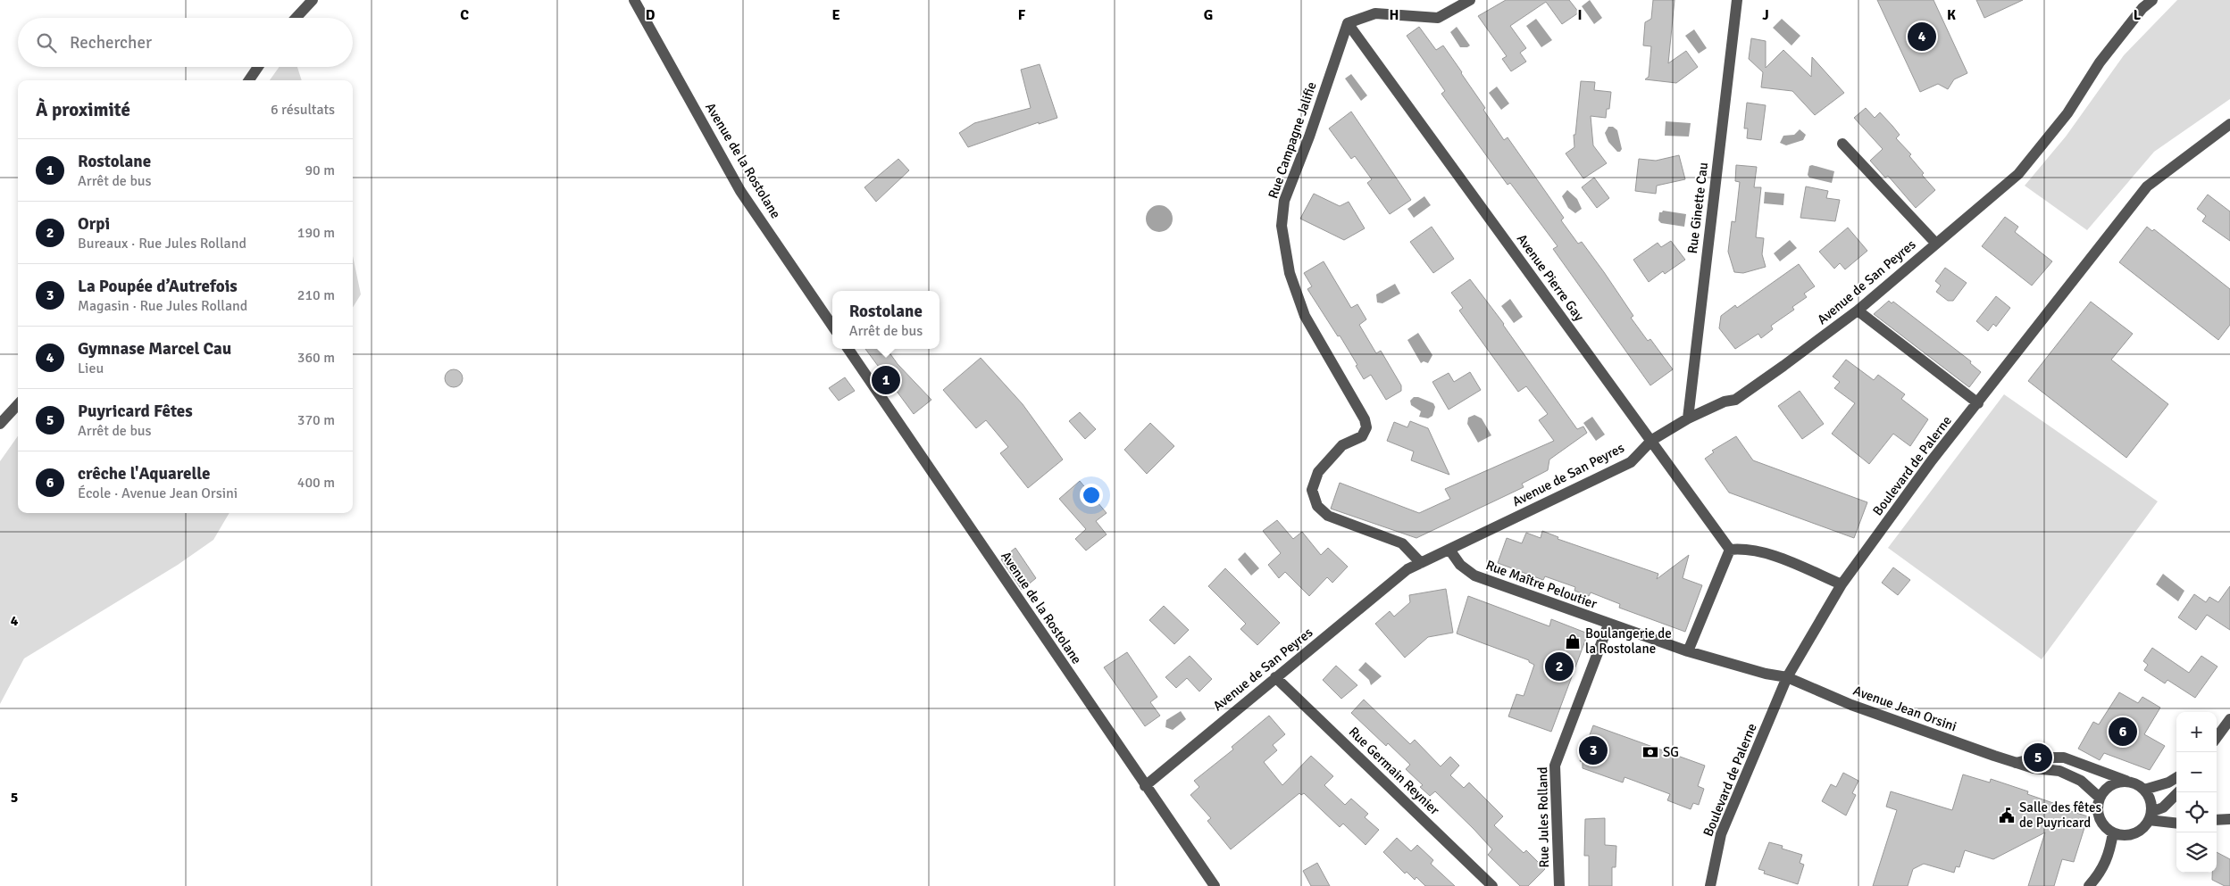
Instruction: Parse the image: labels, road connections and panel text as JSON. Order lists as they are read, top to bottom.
{
  "streets": {
    "street": [
      "Rue Campagne Jalifie",
      "Avenue de la Rostolane",
      "Rue Ginette Cau",
      "Avenue Pierre Gay",
      "Avenue de San Peyres",
      "Boulevard de Palerne",
      "Rue Maître Peloutier",
      "Avenue Jean Orsini",
      "Rue Germain Reynier",
      "Rue Jules Rolland"
    ]
  },
  "crossings": [
    ["Rue Campagne Jalifie", "Avenue Pierre Gay"],
    ["Rue Campagne Jalifie", "Avenue de San Peyres"],
    ["Avenue de la Rostolane", "Avenue de San Peyres"],
    ["Rue Ginette Cau", "Avenue de San Peyres"],
    ["Avenue Pierre Gay", "Avenue de San Peyres"],
    ["Avenue de San Peyres", "Rue Maître Peloutier"],
    ["Avenue de San Peyres", "Rue Germain Reynier"],
    ["Boulevard de Palerne", "Avenue Jean Orsini"],
    ["Rue Maître Peloutier", "Avenue Jean Orsini"],
    ["Rue Maître Peloutier", "Rue Jules Rolland"]
  ],
  "places": {
    "shop": ["Boulangerie de la Rostolane"],
    "bank": ["SG"],
    "public building": ["Salle des fêtes de Puyricard"]
  },
  "page": {
    "search": "Rechercher",
    "pins": [
      "4",
      "1",
      "2",
      "6",
      "3",
      "5"
    ],
    "heading": ["À proximité", "6 résultats"],
    "list": [
      {
        "mark": "1",
        "name": "Rostolane",
        "note": "Arrêt de bus",
        "value": "90 m"
      },
      {
        "mark": "2",
        "name": "Orpi",
        "note": "Bureaux · Rue Jules Rolland",
        "value": "190 m"
      },
      {
        "mark": "3",
        "name": "La Poupée d’Autrefois",
        "note": "Magasin · Rue Jules Rolland",
        "value": "210 m"
      },
      {
        "mark": "4",
        "name": "Gymnase Marcel Cau",
        "note": "Lieu",
        "value": "360 m"
      },
      {
        "mark": "5",
        "name": "Puyricard Fêtes",
        "note": "Arrêt de bus",
        "value": "370 m"
      },
      {
        "mark": "6",
        "name": "crêche l'Aquarelle",
        "note": "École · Avenue Jean Orsini",
        "value": "400 m"
      }
    ],
    "popup": ["Rostolane", "Arrêt de bus"],
    "map_buttons": ["+", "−"]
  },
  "grid": {
    "columns": [
      "C",
      "D",
      "E",
      "F",
      "G",
      "H",
      "I",
      "J",
      "K",
      "L"
    ],
    "rows": ["4", "5"]
  }
}
